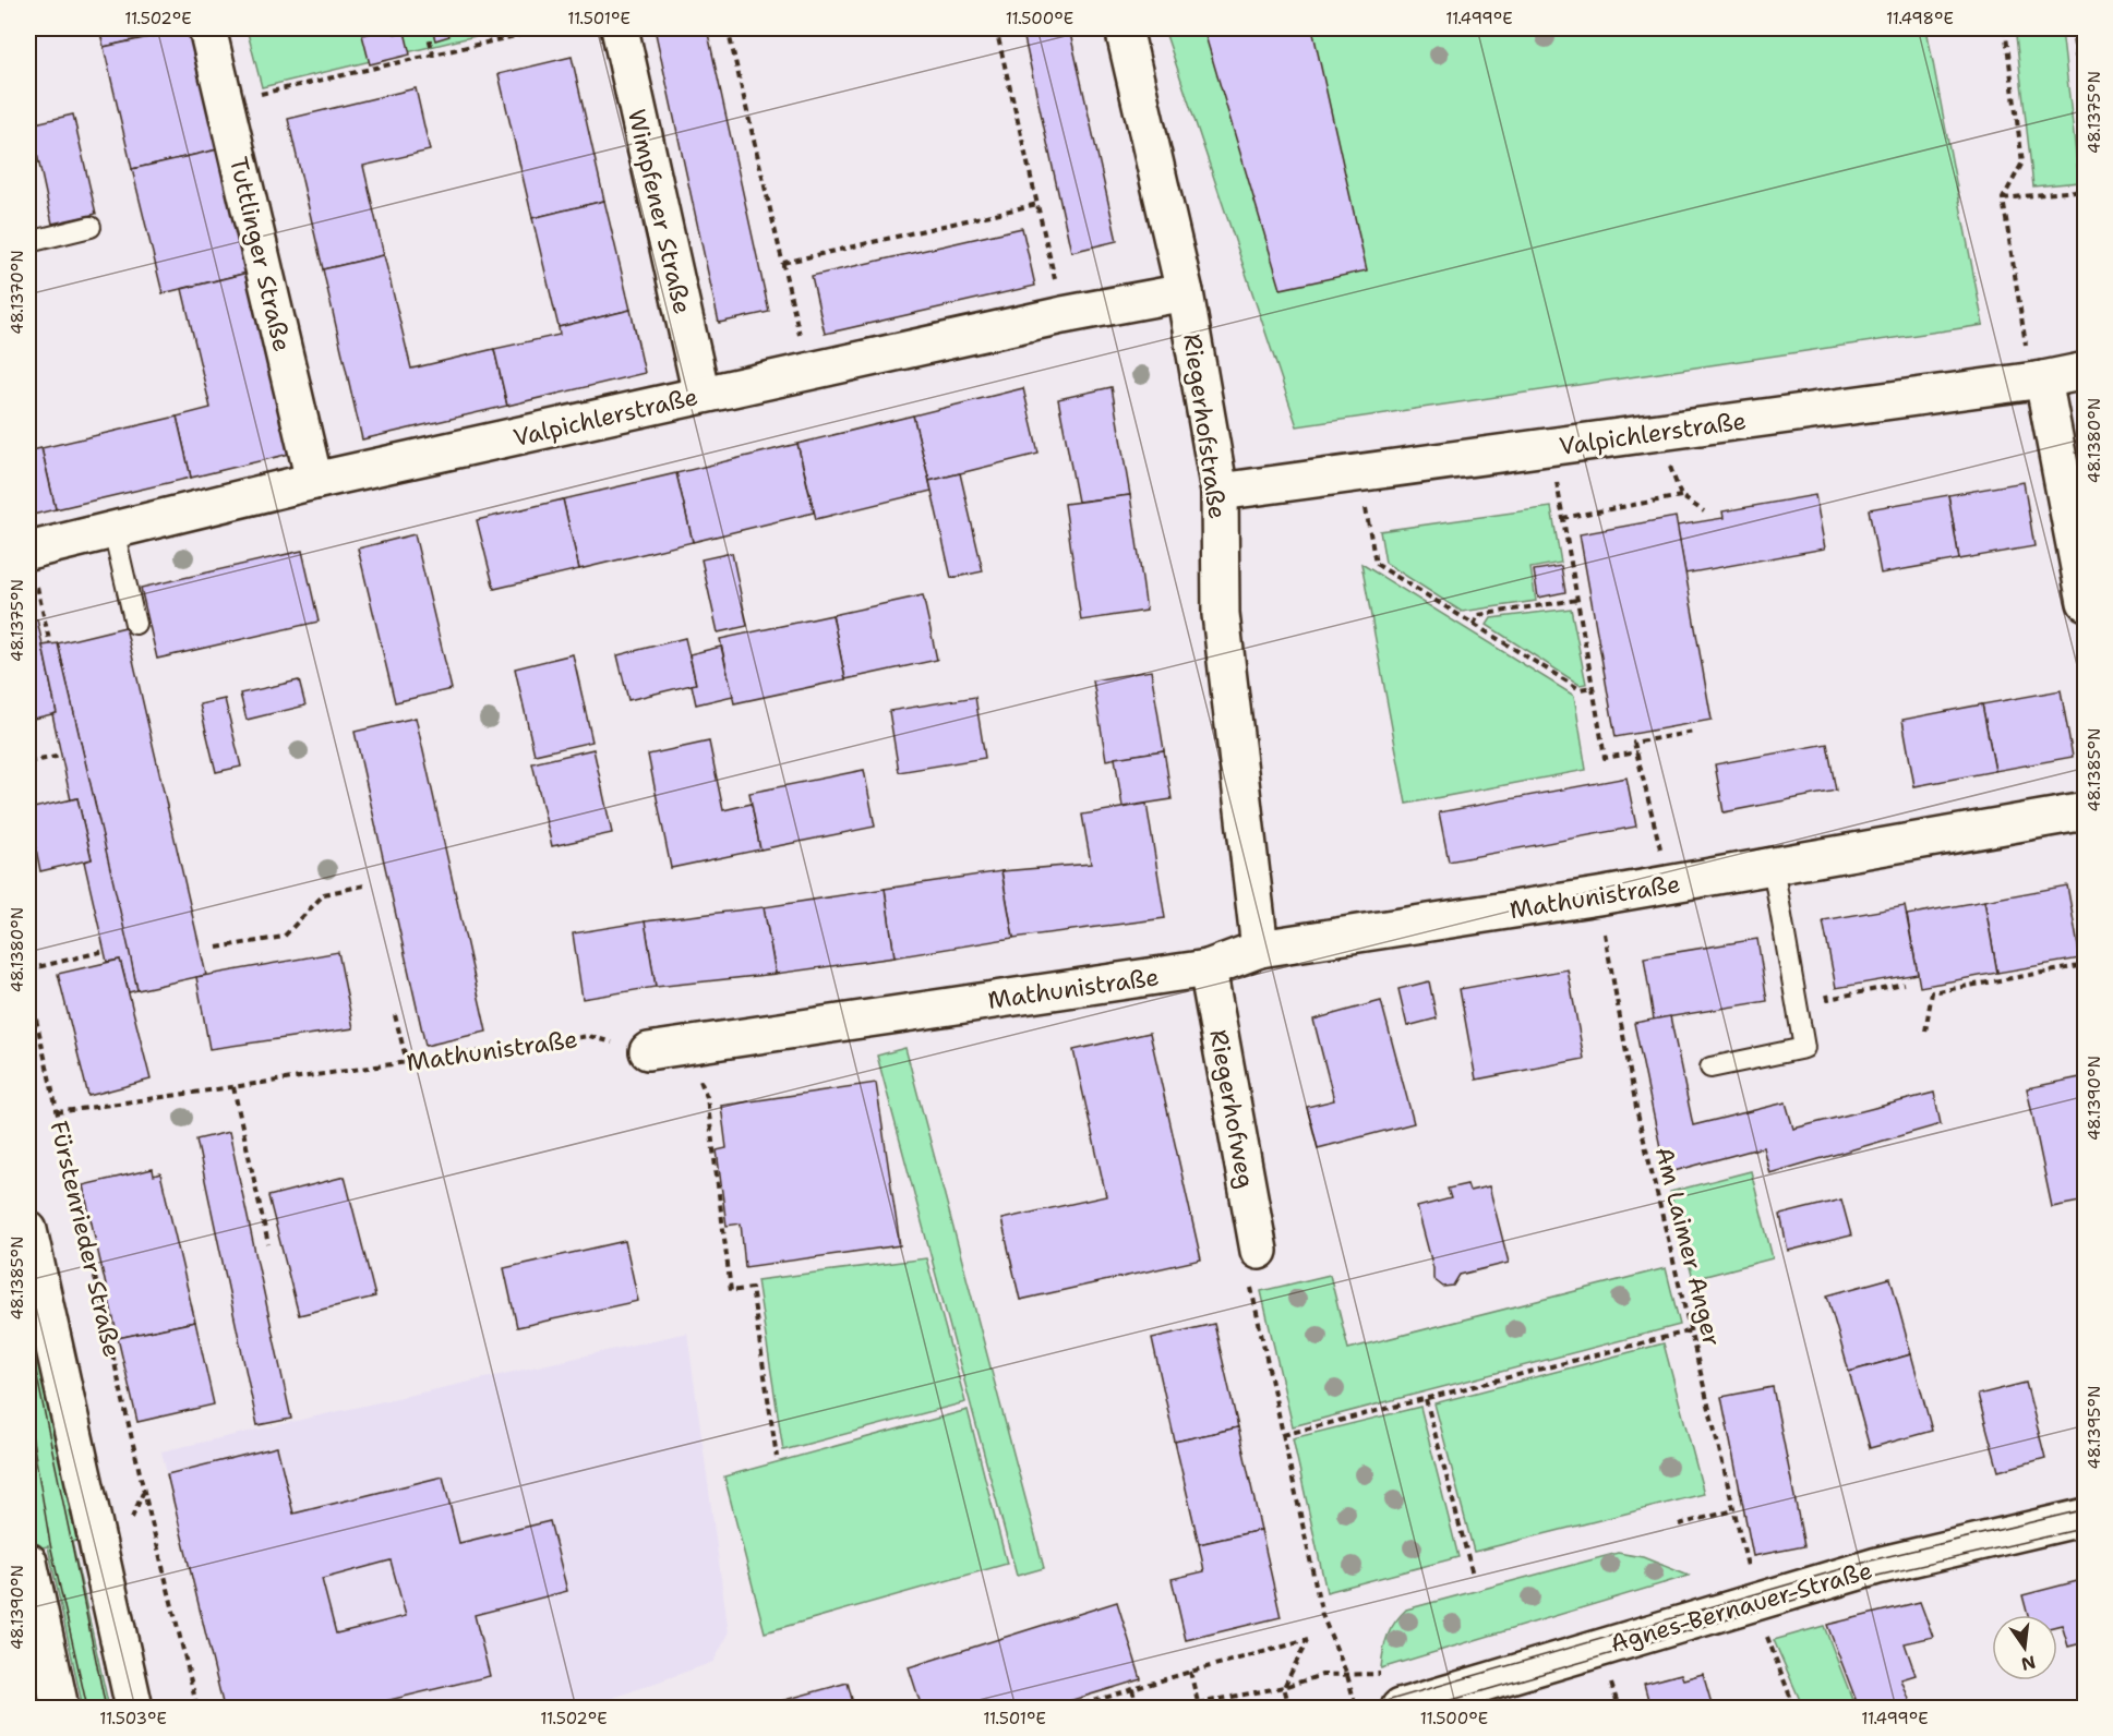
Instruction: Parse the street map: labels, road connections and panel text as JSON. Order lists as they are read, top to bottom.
{
  "streets": {
    "street": [
      "Wimpfener Straße",
      "Tuttlinger Straße",
      "Valpichlerstraße",
      "Riegerhofstraße",
      "Mathunistraße",
      "Riegerhofweg",
      "Agnes-Bernauer-Straße"
    ],
    "path": ["Fürstenrieder Straße", "Am Laimer Anger"]
  },
  "crossings": [
    ["Wimpfener Straße", "Valpichlerstraße"],
    ["Tuttlinger Straße", "Valpichlerstraße"],
    ["Valpichlerstraße", "Riegerhofstraße"],
    ["Riegerhofstraße", "Mathunistraße"],
    ["Mathunistraße", "Riegerhofweg"],
    ["Mathunistraße", "Fürstenrieder Straße"],
    ["Mathunistraße", "Am Laimer Anger"],
    ["Am Laimer Anger", "Agnes-Bernauer-Straße"]
  ],
  "north": "bottom",
  "coordinates": [
    "11.502°E",
    "11.501°E",
    "11.500°E",
    "11.499°E",
    "11.498°E",
    "48.1375°N",
    "48.1370°N",
    "48.1380°N",
    "48.1385°N",
    "48.1390°N",
    "48.1395°N",
    "11.503°E"
  ]
}
